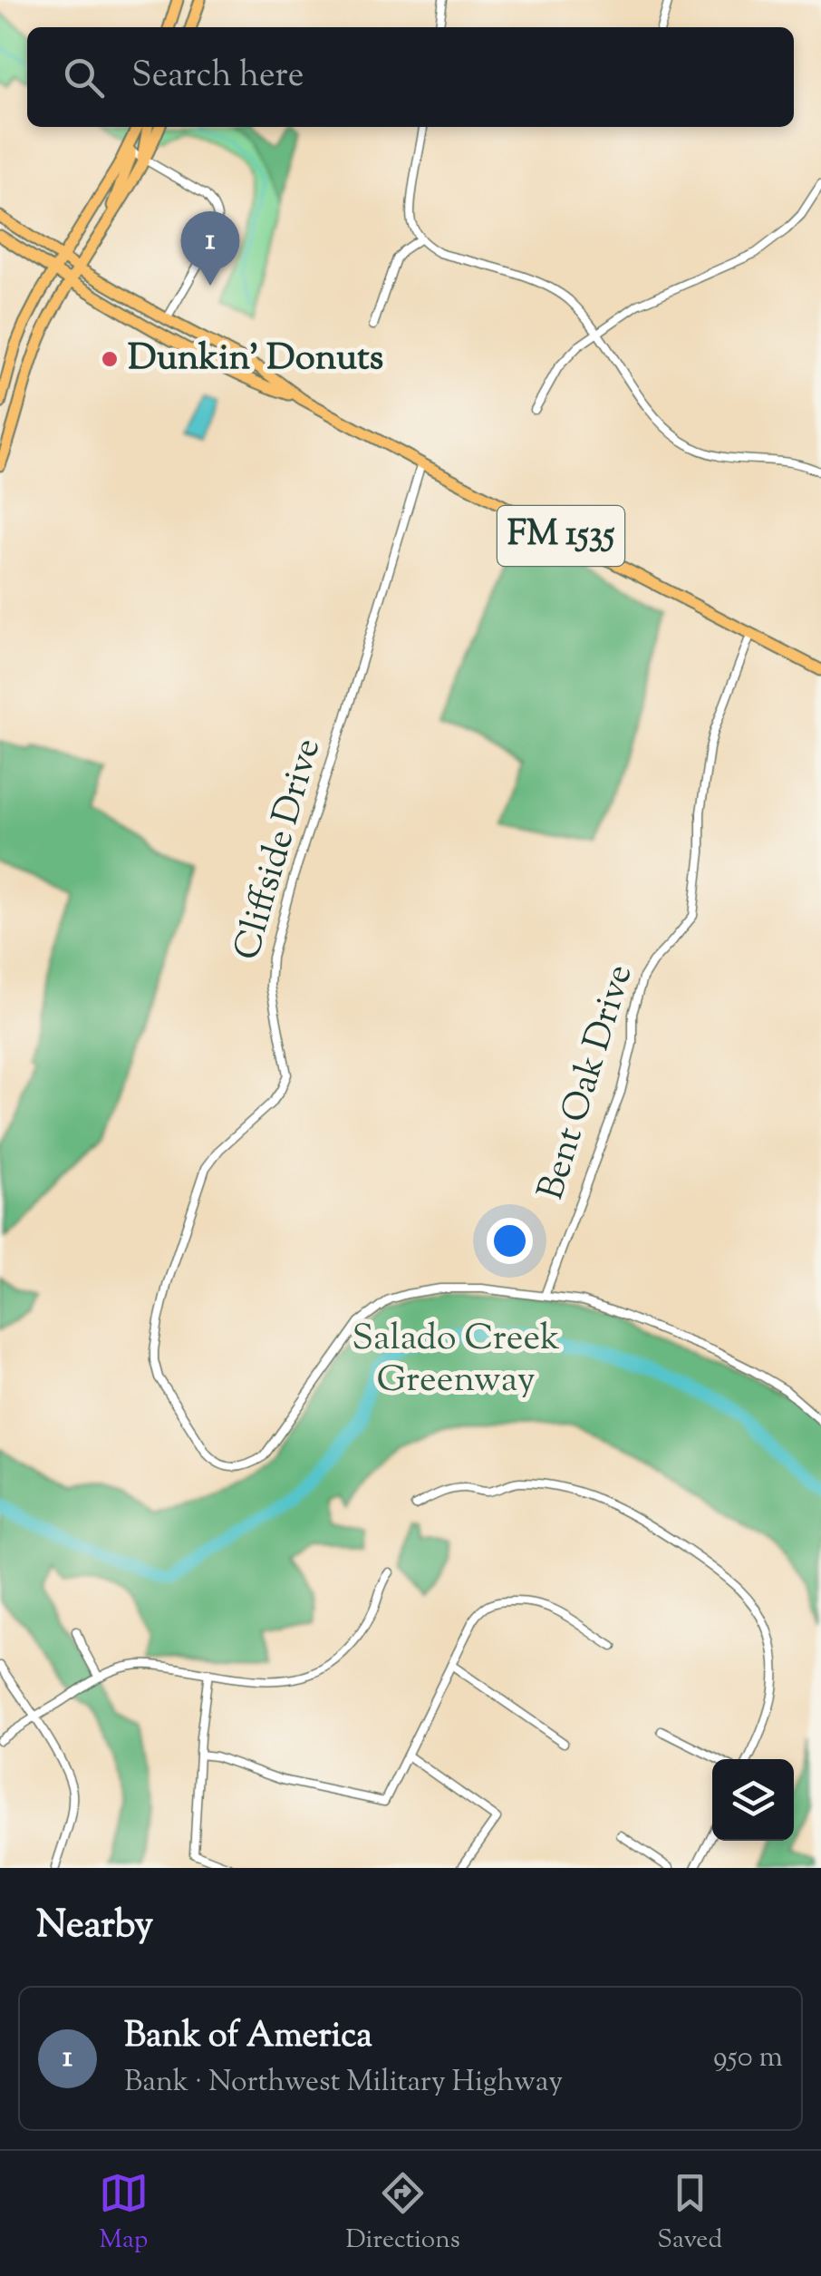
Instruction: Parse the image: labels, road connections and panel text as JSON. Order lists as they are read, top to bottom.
{
  "streets": {
    "main road": ["FM 1535"],
    "street": ["Cliffside Drive", "Bent Oak Drive"]
  },
  "crossings": [
    ["FM 1535", "Cliffside Drive"],
    ["FM 1535", "Bent Oak Drive"],
    ["Cliffside Drive", "Bent Oak Drive"]
  ],
  "parks": ["Salado Creek Greenway"],
  "places": ["Dunkin' Donuts"],
  "page": {
    "search": "Search here",
    "pins": "1",
    "heading": "Nearby",
    "list": [
      {
        "mark": "1",
        "name": "Bank of America",
        "note": "Bank · Northwest Military Highway",
        "value": "950 m"
      }
    ],
    "nav": ["Map", "Directions", "Saved"]
  }
}
